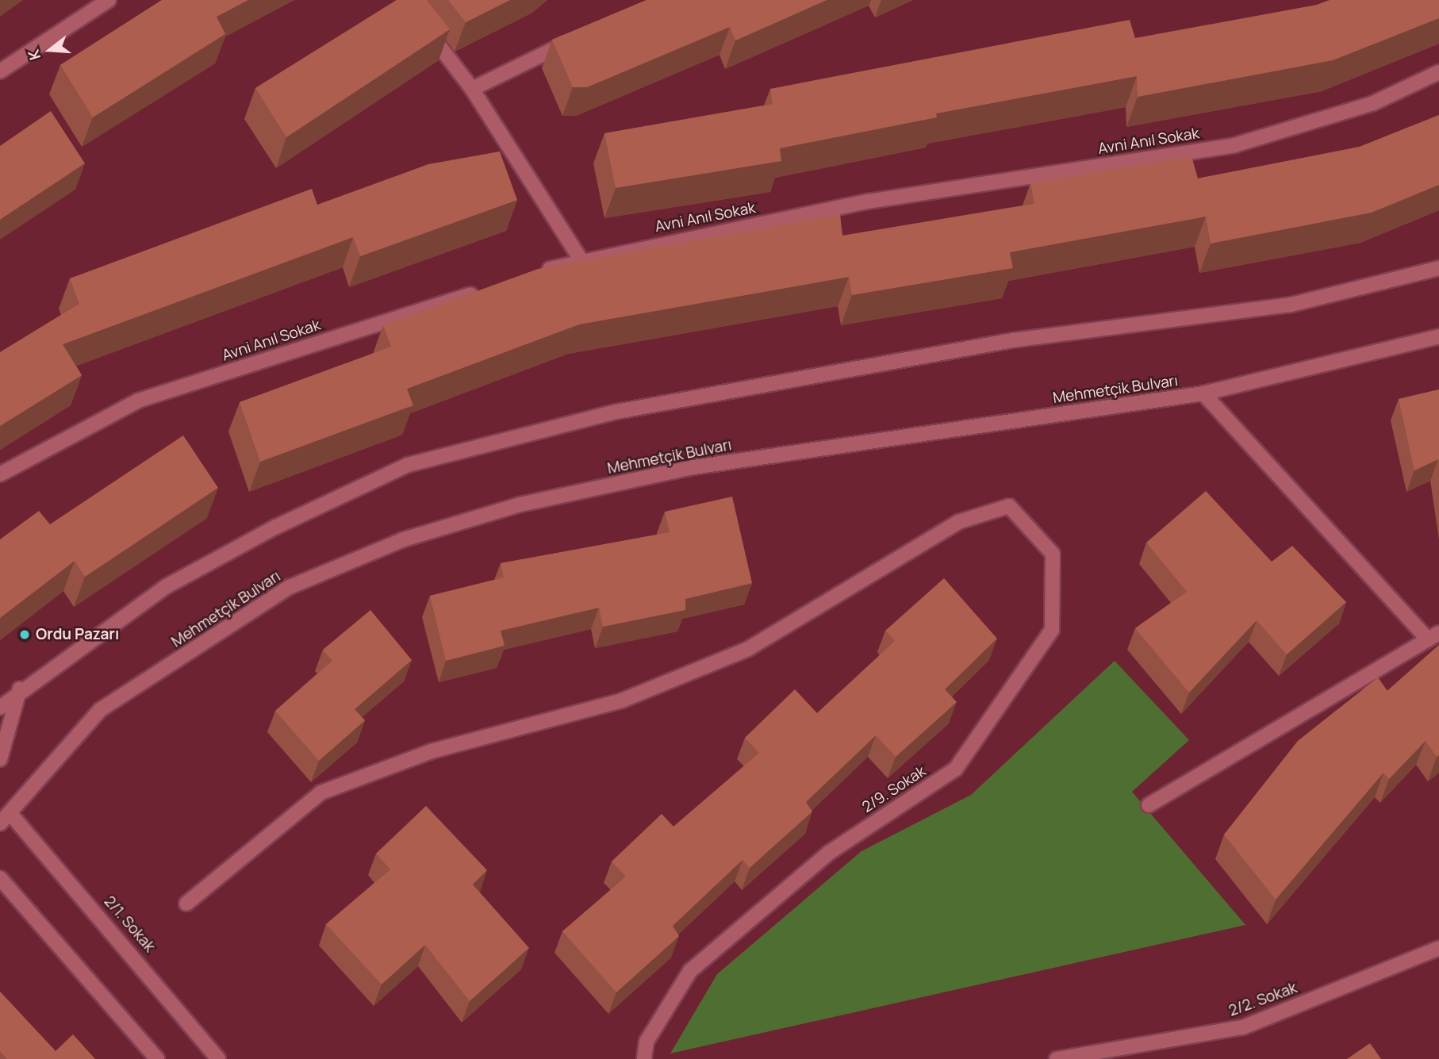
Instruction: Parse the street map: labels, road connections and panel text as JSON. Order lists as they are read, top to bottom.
{
  "streets": {
    "street": [
      "Avni Anıl Sokak",
      "Mehmetçik Bulvarı",
      "2/9. Sokak",
      "2/1. Sokak",
      "2/2. Sokak"
    ]
  },
  "crossings": [
    ["Mehmetçik Bulvarı", "2/1. Sokak"]
  ],
  "places": ["Ordu Pazarı"],
  "north": "left"
}
